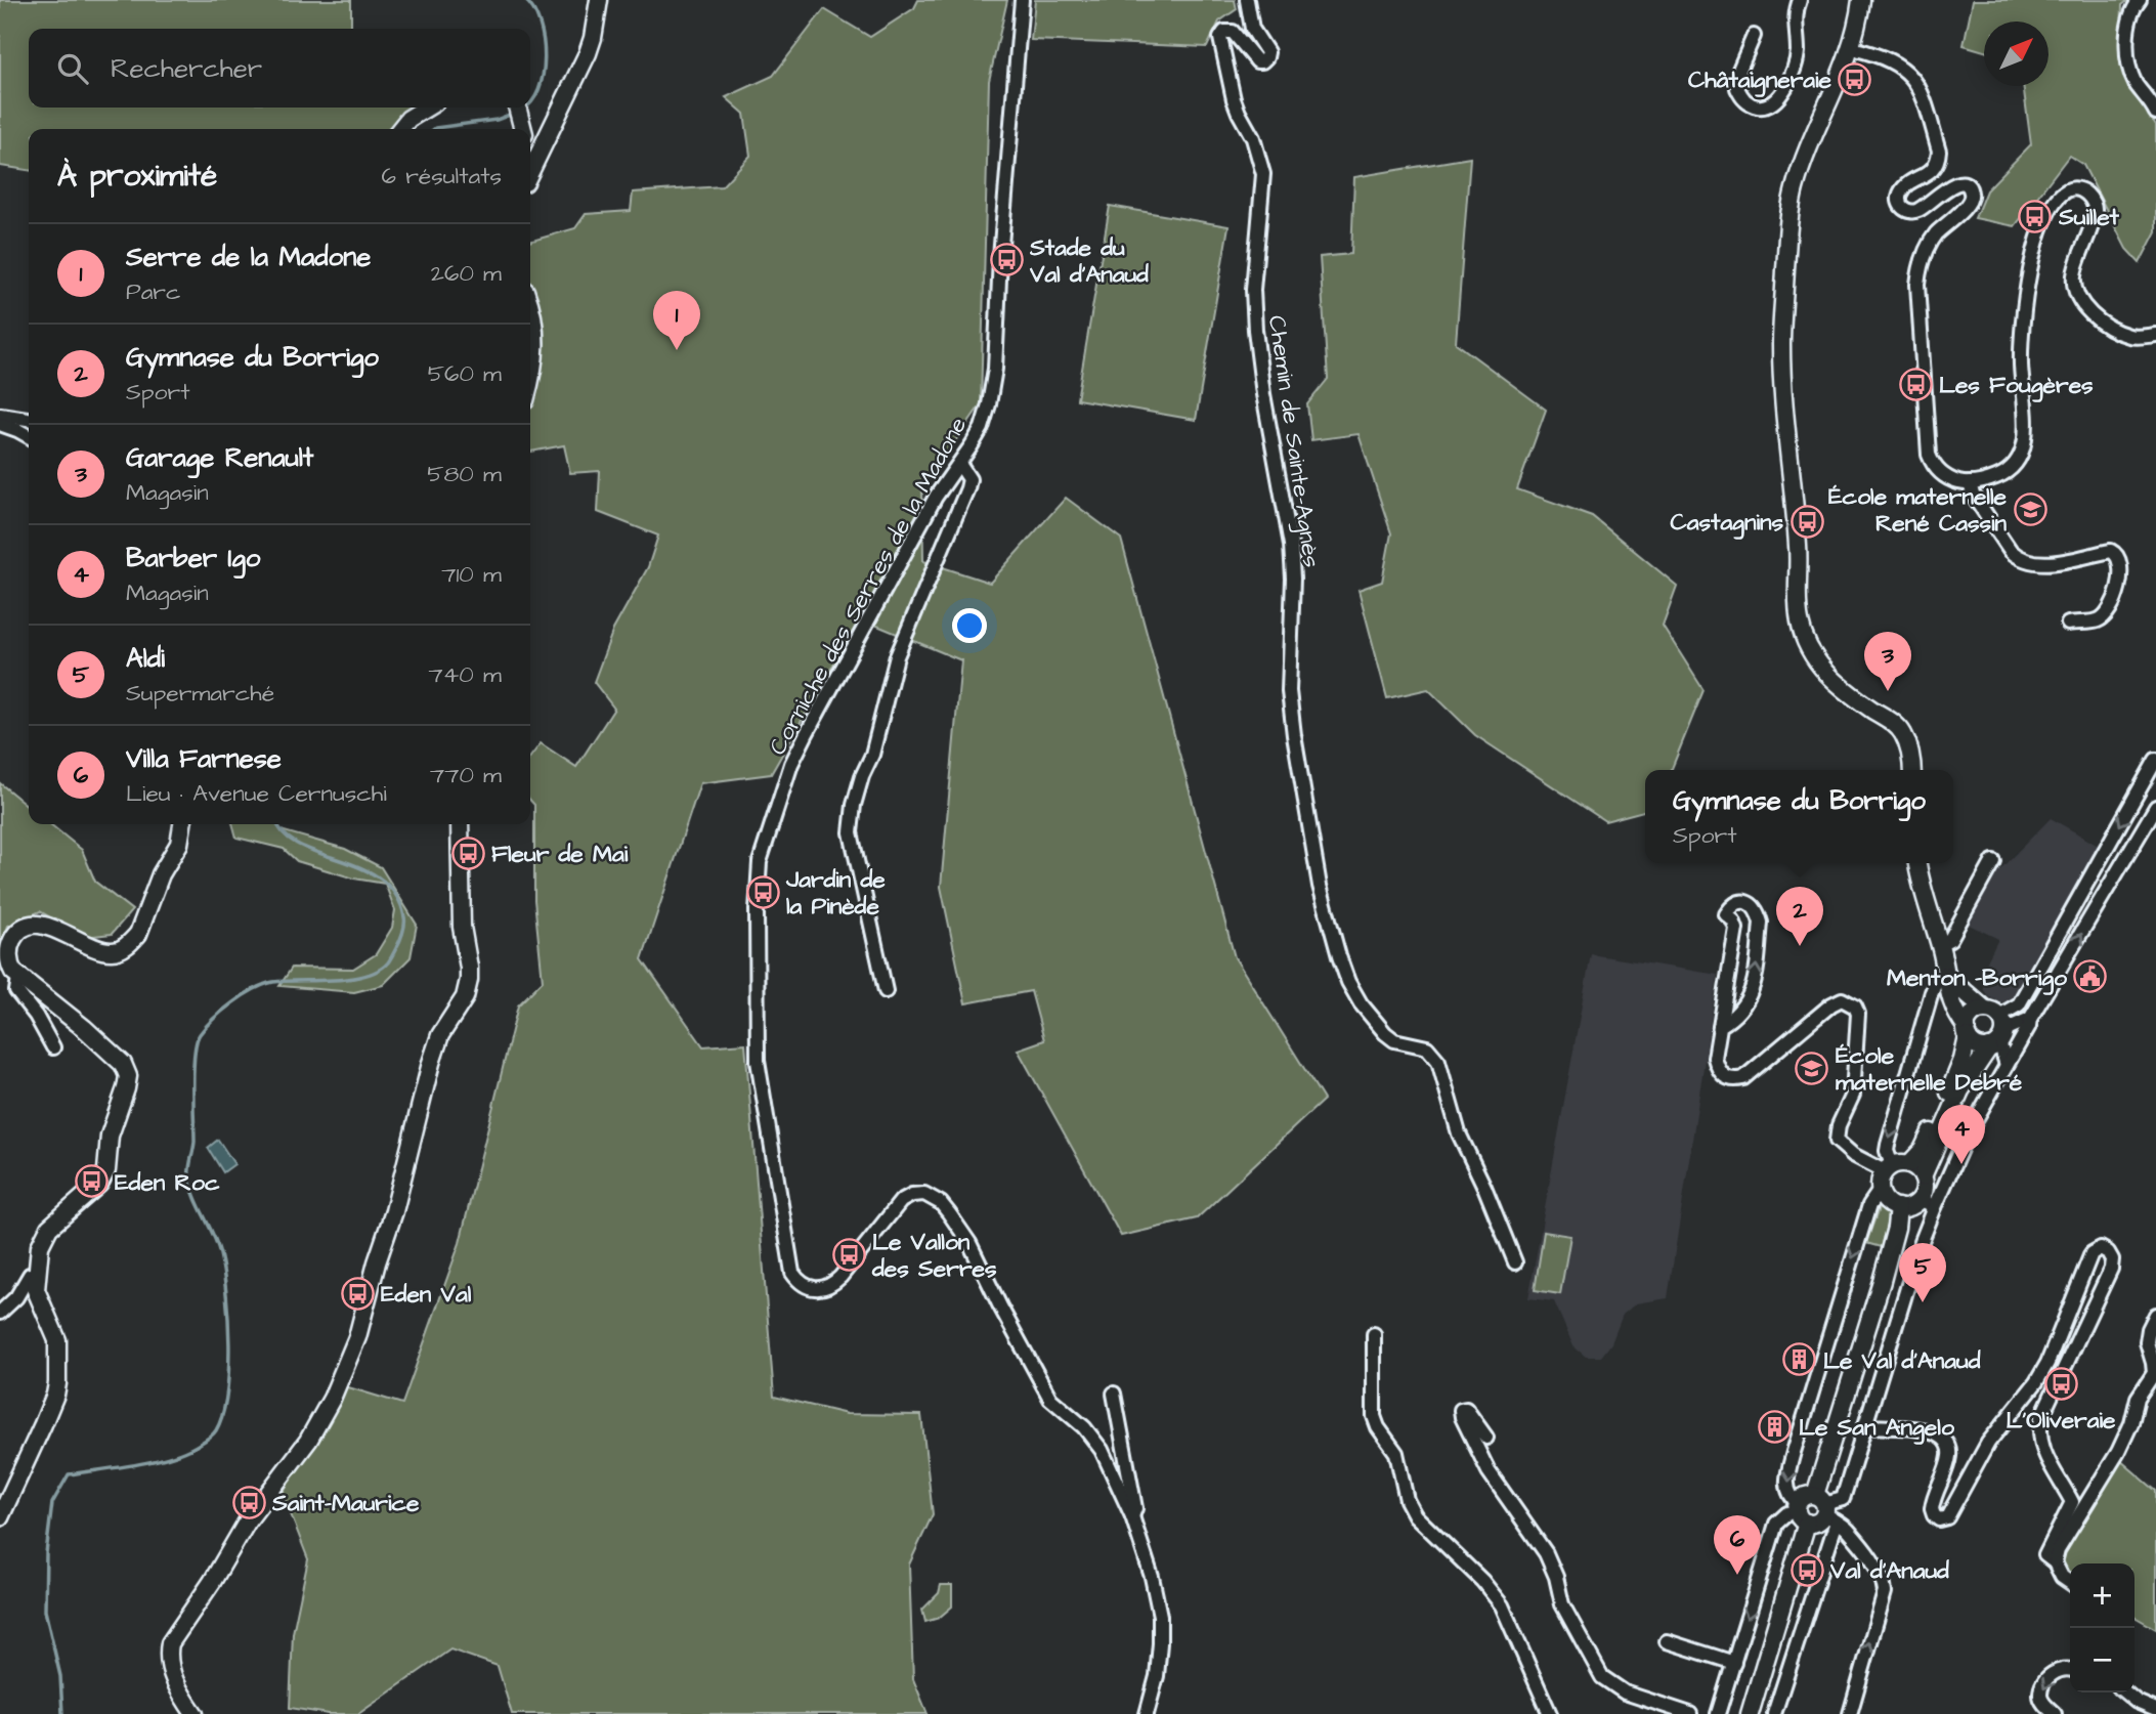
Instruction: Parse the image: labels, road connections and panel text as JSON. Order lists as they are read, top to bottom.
{
  "streets": {
    "street": ["Chemin de Sainte-Agnès", "Corniche des Serres de la Madone"]
  },
  "places": {
    "bus stop": [
      "Châtaigneraie",
      "Suillet",
      "Stade du Val d'Anaud",
      "Les Fougères",
      "Castagnins",
      "Fleur de Mai",
      "Jardin de la Pinède",
      "Eden Roc",
      "Le Vallon des Serres",
      "Eden Val",
      "L’Oliveraie",
      "Saint-Maurice",
      "Val d'Anaud"
    ],
    "school or university": ["École maternelle René Cassin", "École maternelle Debré"],
    "public building": ["Menton -Borrigo"],
    "building": ["Le Val d'Anaud", "Le San Angelo"]
  },
  "north": "top right",
  "page": {
    "search": "Rechercher",
    "heading": ["À proximité", "6 résultats"],
    "list": [
      {
        "mark": "1",
        "name": "Serre de la Madone",
        "note": "Parc",
        "value": "260 m"
      },
      {
        "mark": "2",
        "name": "Gymnase du Borrigo",
        "note": "Sport",
        "value": "560 m"
      },
      {
        "mark": "3",
        "name": "Garage Renault",
        "note": "Magasin",
        "value": "580 m"
      },
      {
        "mark": "4",
        "name": "Barber Igo",
        "note": "Magasin",
        "value": "710 m"
      },
      {
        "mark": "5",
        "name": "Aldi",
        "note": "Supermarché",
        "value": "740 m"
      },
      {
        "mark": "6",
        "name": "Villa Farnese",
        "note": "Lieu · Avenue Cernuschi",
        "value": "770 m"
      }
    ],
    "pins": [
      "1",
      "3",
      "2",
      "4",
      "5",
      "6"
    ],
    "popup": ["Gymnase du Borrigo", "Sport"],
    "map_buttons": ["+", "−"]
  }
}
